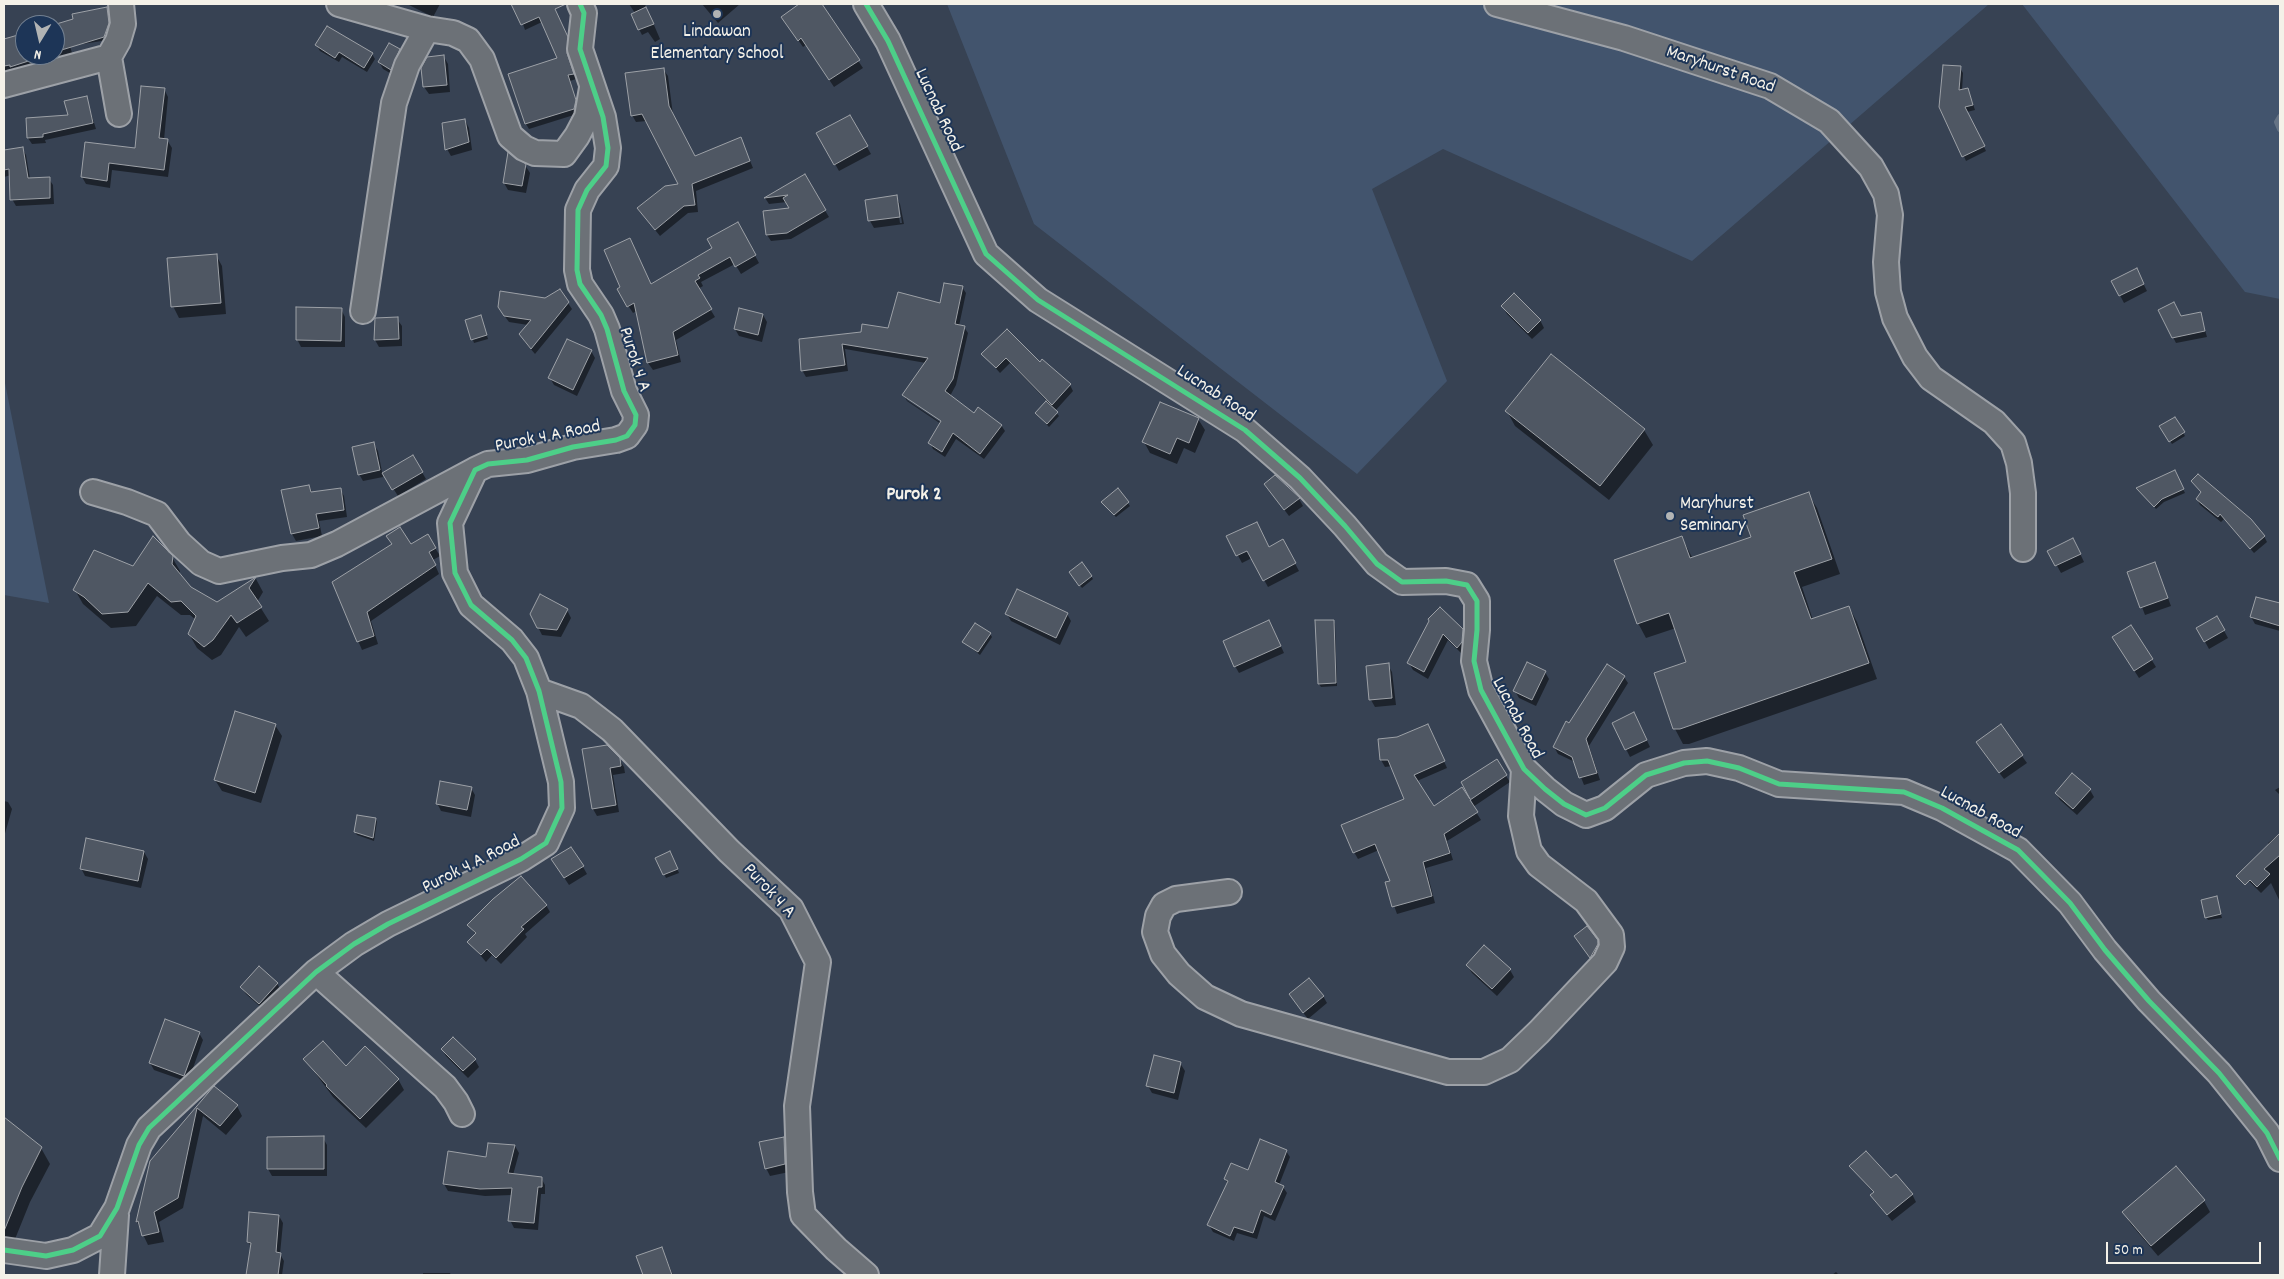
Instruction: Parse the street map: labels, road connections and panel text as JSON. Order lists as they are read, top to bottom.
{
  "streets": {
    "street": [
      "Maryhurst Road",
      "Lucnab Road",
      "Purok 4 A",
      "Purok 4 A Road"
    ]
  },
  "crossings": [
    ["Purok 4 A", "Purok 4 A Road"]
  ],
  "districts": ["Purok 2"],
  "places": ["Lindawan Elementary School", "Maryhurst Seminary"],
  "scale_bar": "50 m",
  "north": "bottom"
}
